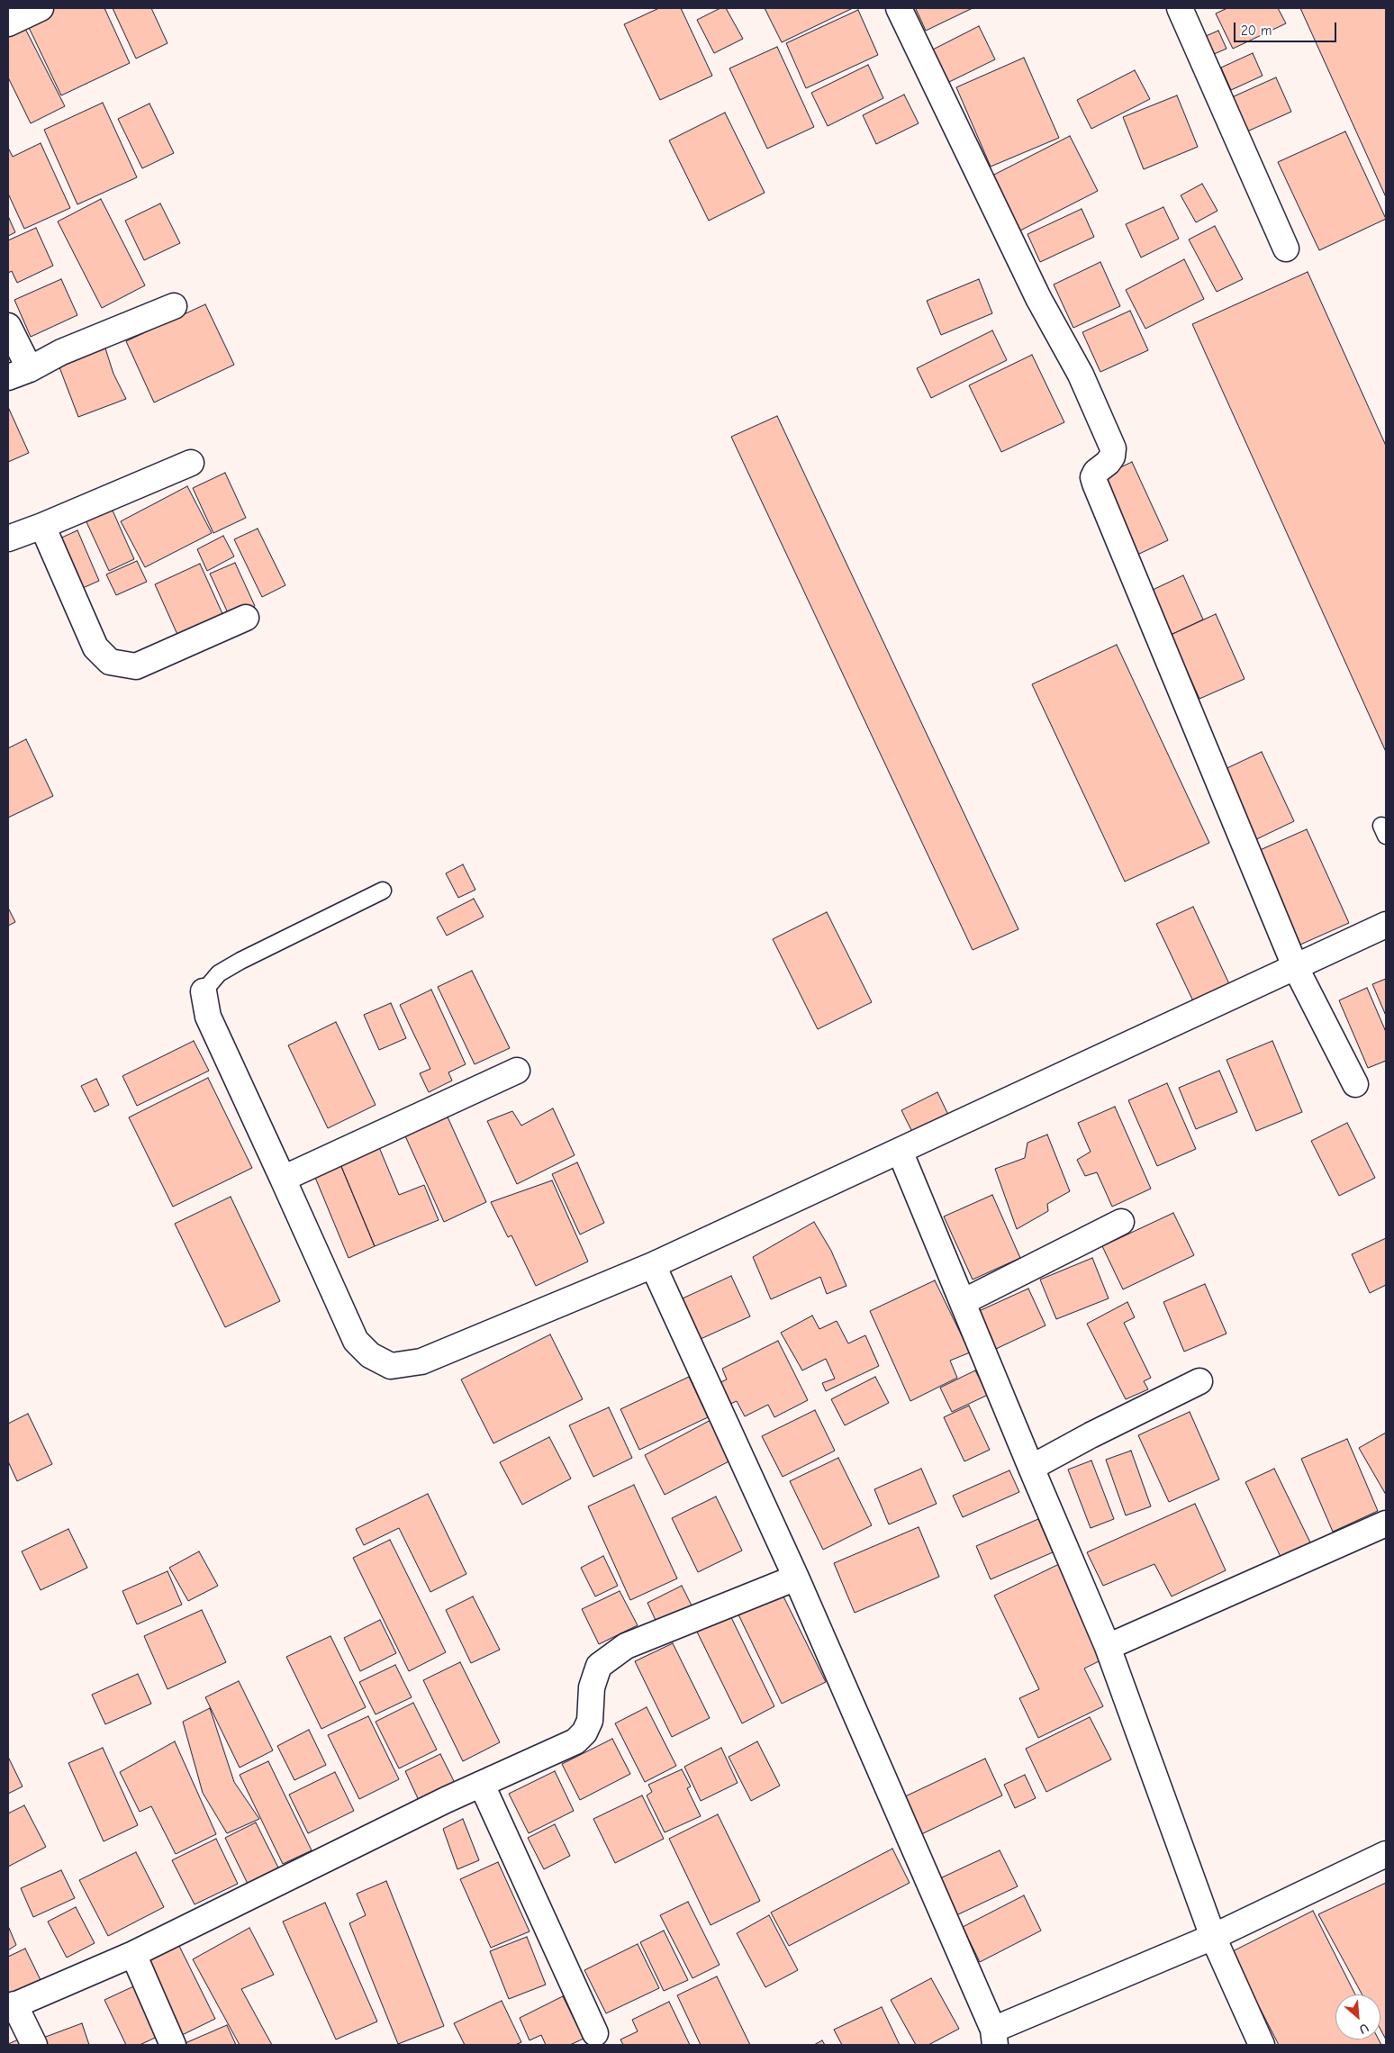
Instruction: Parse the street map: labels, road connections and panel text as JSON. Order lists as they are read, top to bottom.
{
  "scale_bar": "20 m",
  "north": "bottom right"
}
